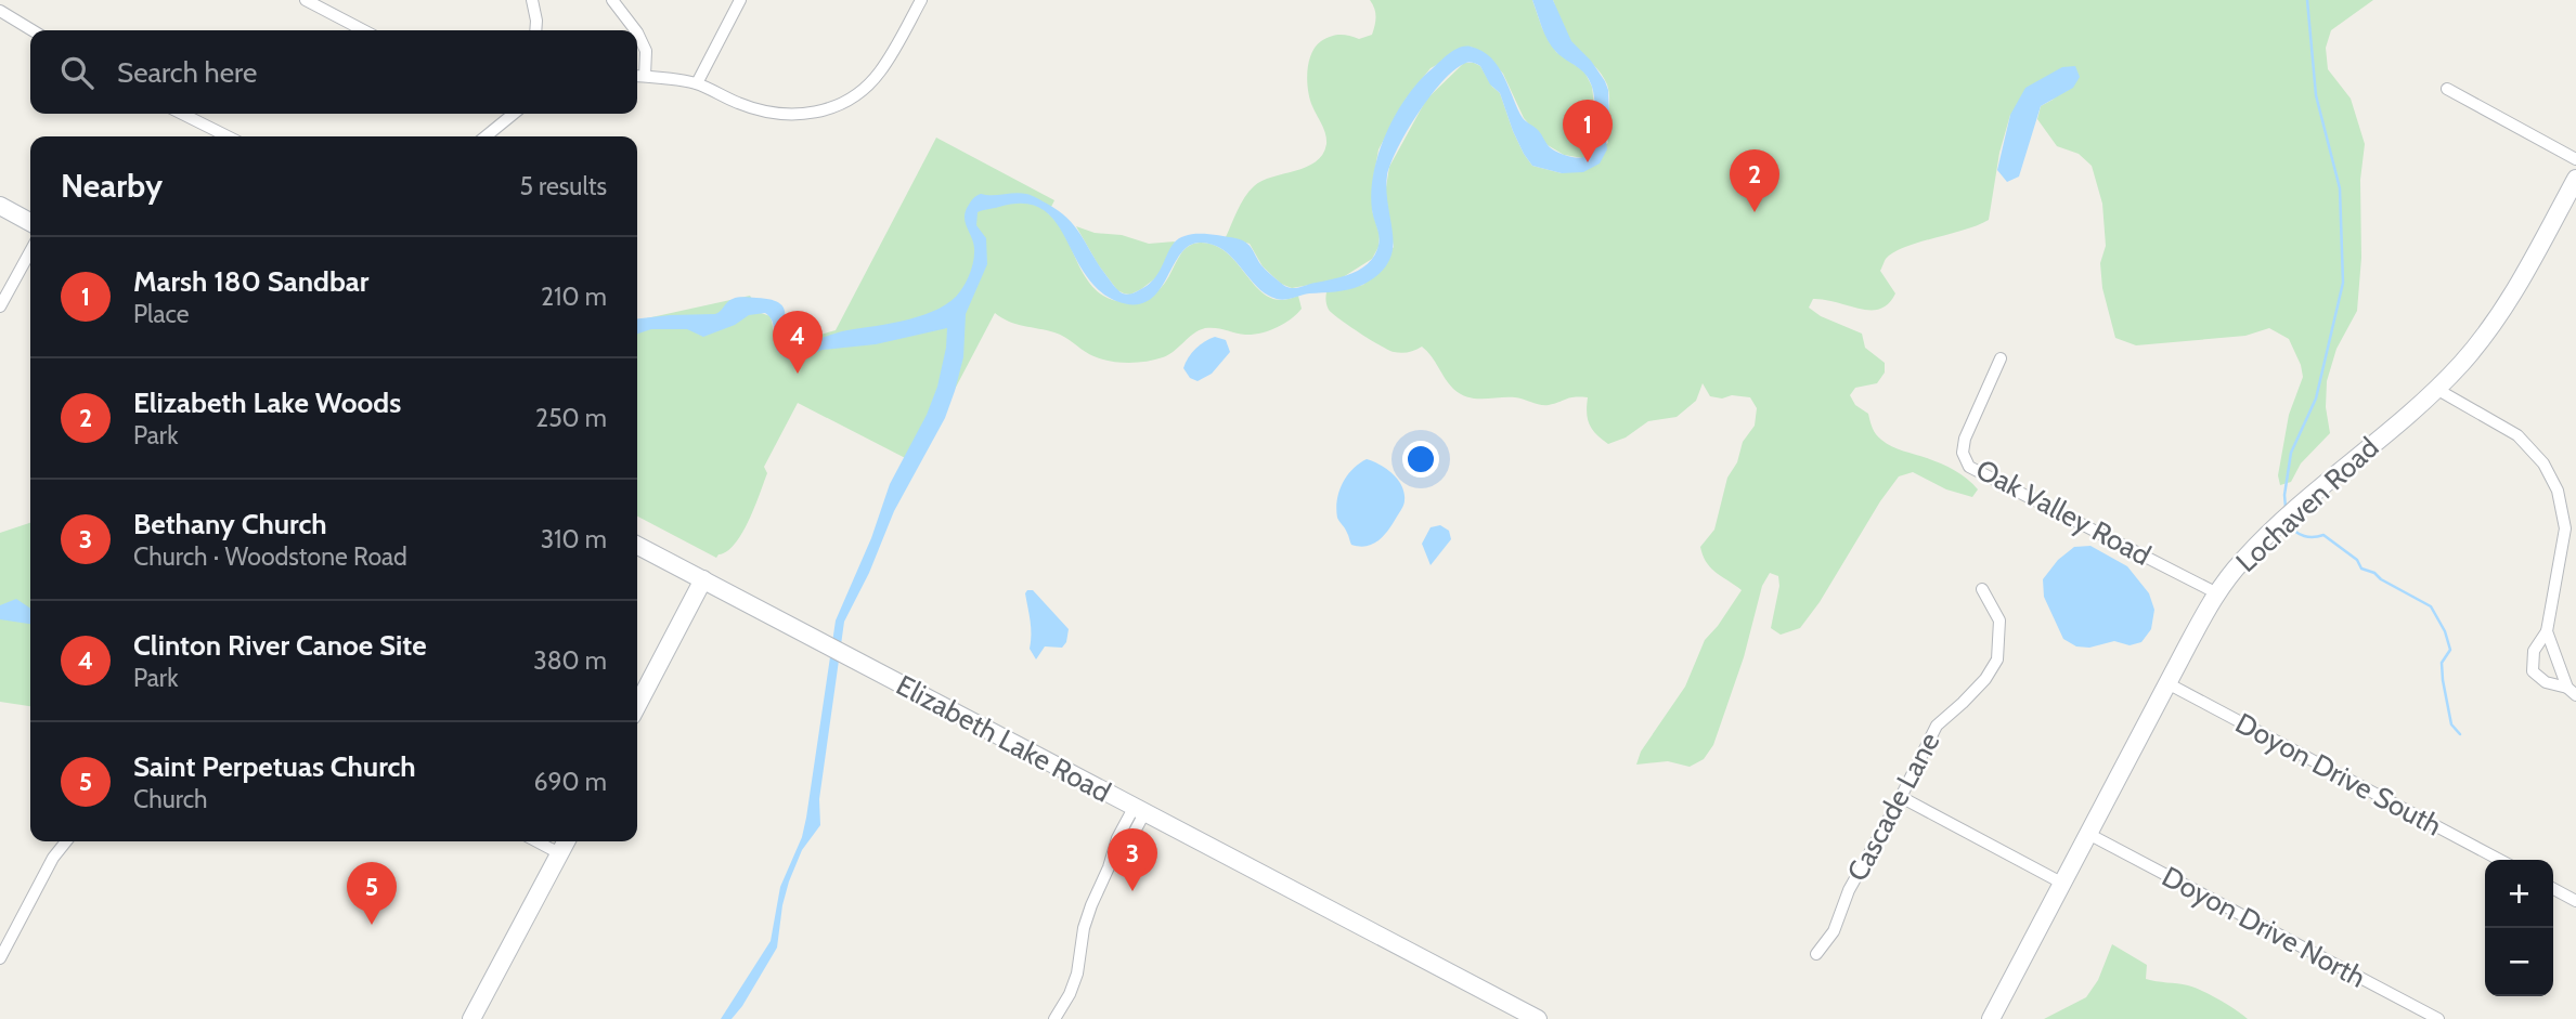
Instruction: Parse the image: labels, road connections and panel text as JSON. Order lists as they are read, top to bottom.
{
  "streets": {
    "street": [
      "Lochaven Road",
      "Oak Valley Road",
      "Elizabeth Lake Road",
      "Doyon Drive South",
      "Cascade Lane",
      "Doyon Drive North"
    ]
  },
  "crossings": [
    ["Lochaven Road", "Oak Valley Road"],
    ["Lochaven Road", "Doyon Drive South"],
    ["Lochaven Road", "Doyon Drive North"]
  ],
  "page": {
    "search": "Search here",
    "pins": [
      "1",
      "2",
      "4",
      "3",
      "5"
    ],
    "heading": ["Nearby", "5 results"],
    "list": [
      {
        "mark": "1",
        "name": "Marsh 180 Sandbar",
        "note": "Place",
        "value": "210 m"
      },
      {
        "mark": "2",
        "name": "Elizabeth Lake Woods",
        "note": "Park",
        "value": "250 m"
      },
      {
        "mark": "3",
        "name": "Bethany Church",
        "note": "Church · Woodstone Road",
        "value": "310 m"
      },
      {
        "mark": "4",
        "name": "Clinton River Canoe Site",
        "note": "Park",
        "value": "380 m"
      },
      {
        "mark": "5",
        "name": "Saint Perpetuas Church",
        "note": "Church",
        "value": "690 m"
      }
    ],
    "map_buttons": ["+", "−"]
  }
}
